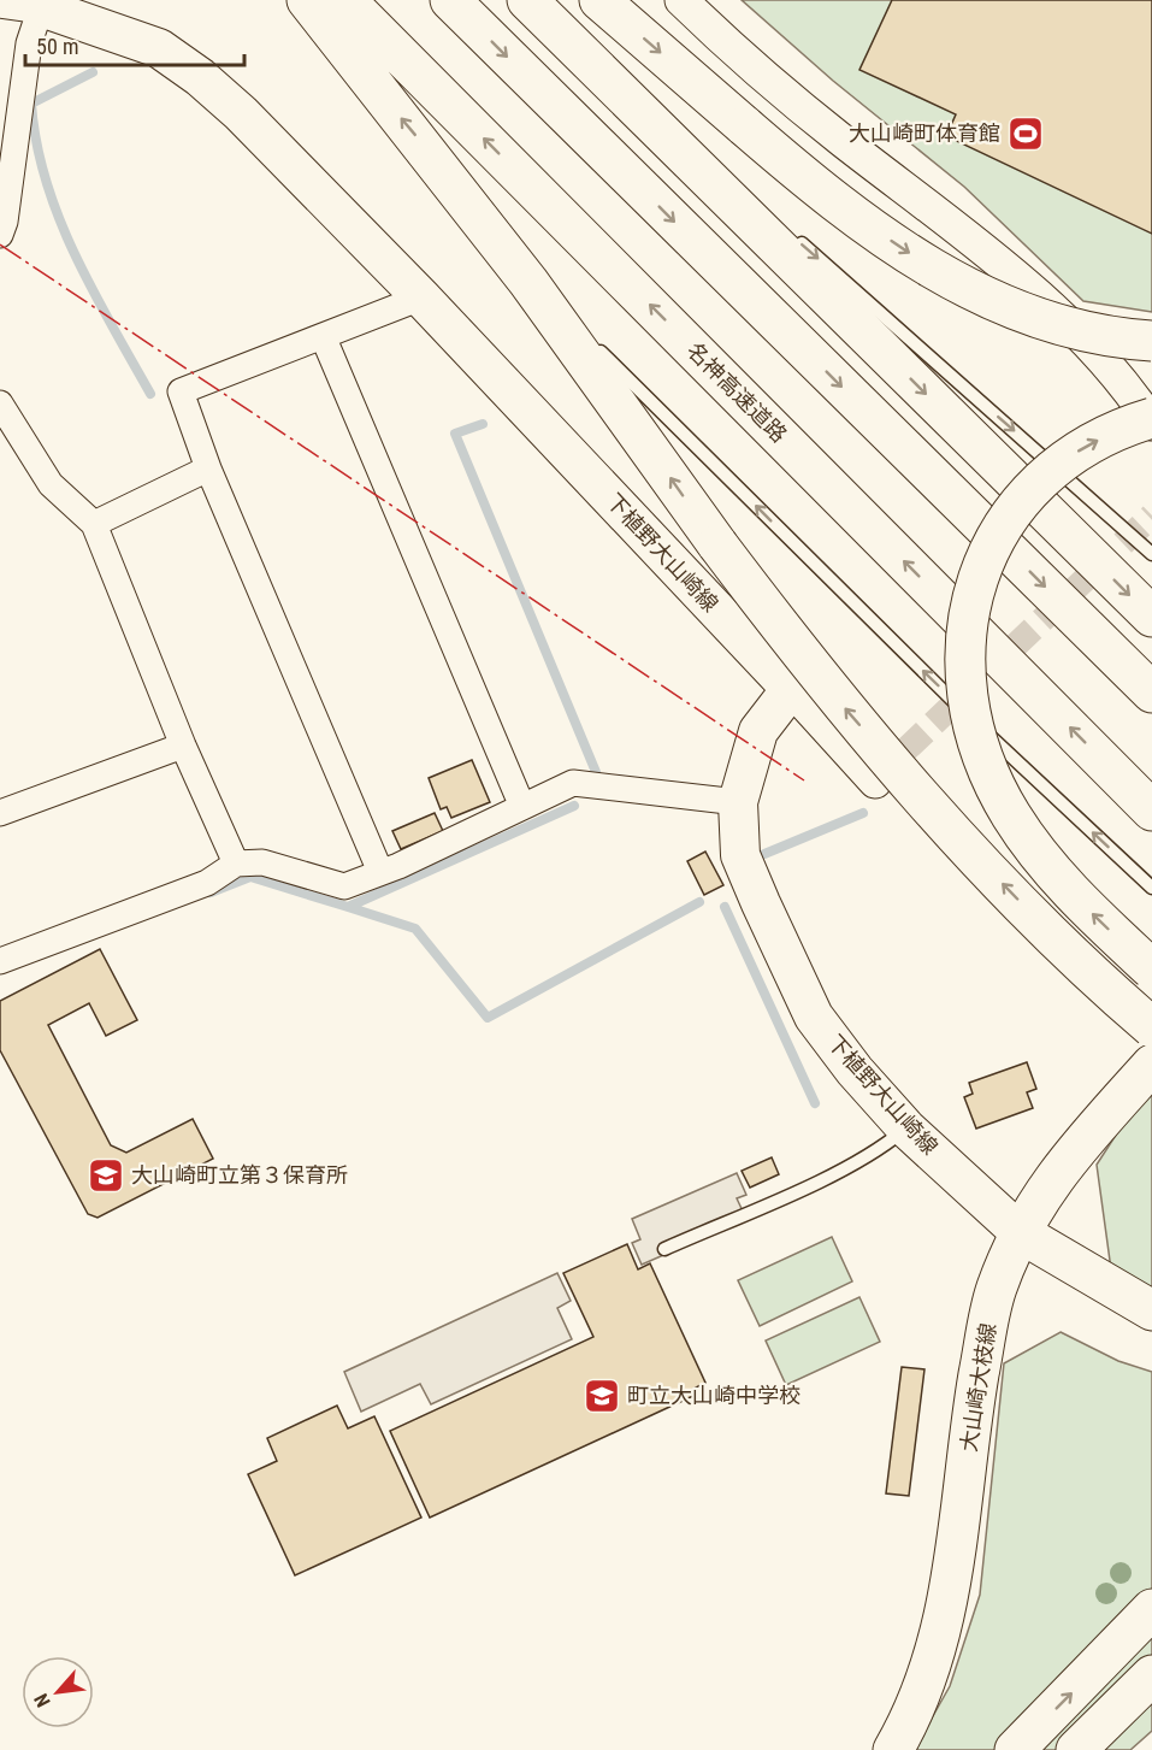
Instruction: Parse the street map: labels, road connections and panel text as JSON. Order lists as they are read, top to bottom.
{
  "streets": {
    "main road": ["名神高速道路", "下植野大山崎線", "大山崎大枝線"]
  },
  "crossings": [
    ["下植野大山崎線", "大山崎大枝線"]
  ],
  "places": {
    "sports": ["大山崎町体育館"],
    "school or university": ["大山崎町立第３保育所", "町立大山崎中学校"]
  },
  "scale_bar": "50 m",
  "north": "bottom left"
}
